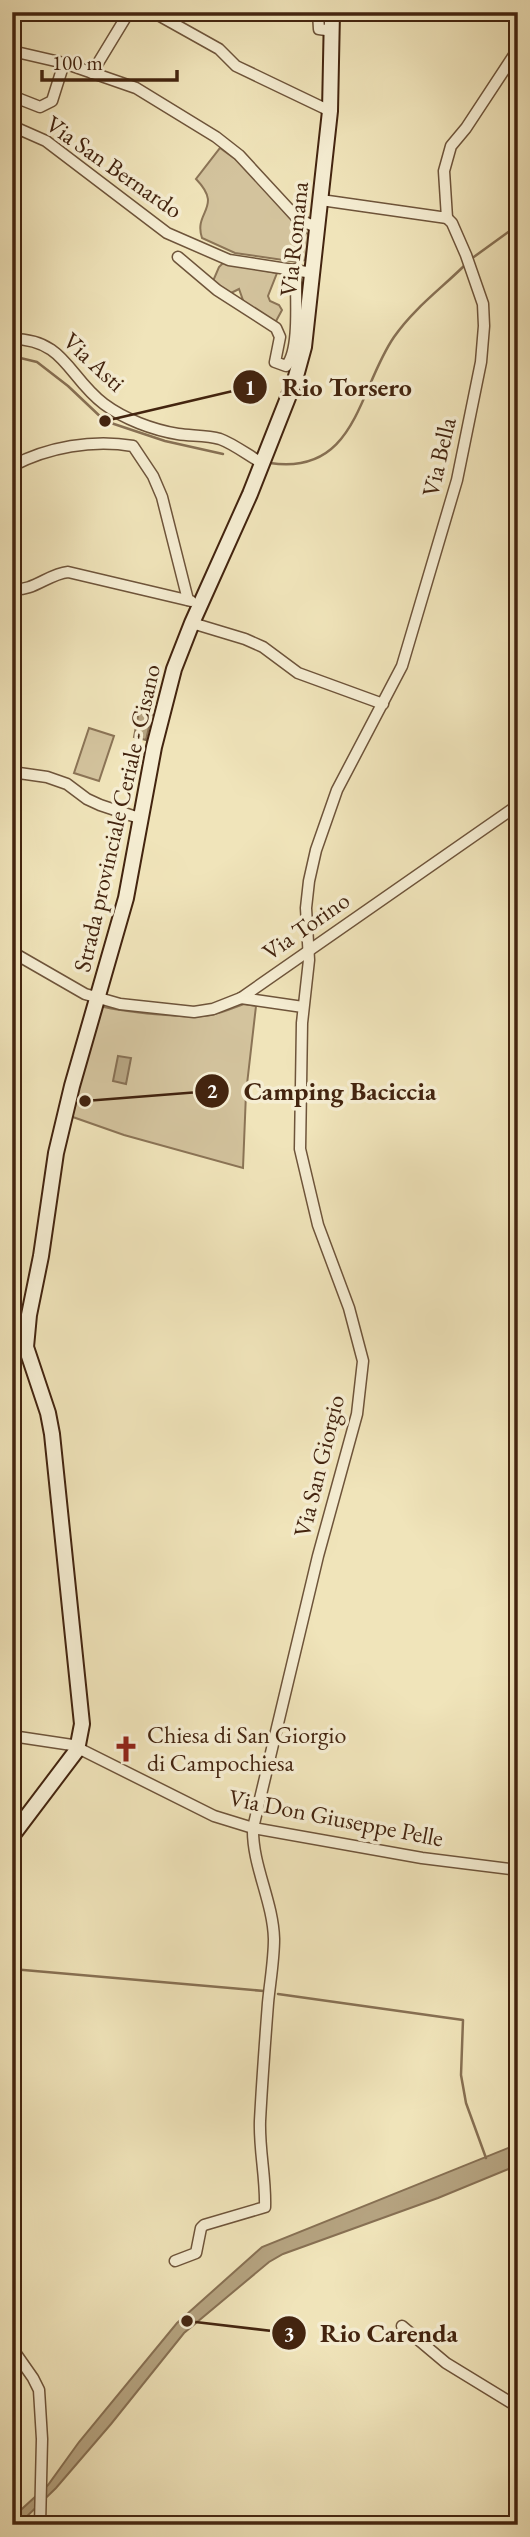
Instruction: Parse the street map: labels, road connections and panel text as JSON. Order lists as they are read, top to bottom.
{
  "streets": {
    "main road": ["Via Romana", "Strada provinciale Ceriale - Cisano"],
    "street": [
      "Via San Bernardo",
      "Via Asti",
      "Via Bella",
      "Via Torino",
      "Via San Giorgio",
      "Via Don Giuseppe Pelle"
    ]
  },
  "crossings": [
    ["Via San Bernardo", "Via Romana"],
    ["Via Romana", "Via Asti"],
    ["Via Romana", "Strada provinciale Ceriale - Cisano"],
    ["Via Asti", "Strada provinciale Ceriale - Cisano"],
    ["Via Bella", "Via Torino"],
    ["Via Bella", "Via San Giorgio"],
    ["Strada provinciale Ceriale - Cisano", "Via Torino"],
    ["Strada provinciale Ceriale - Cisano", "Via Don Giuseppe Pelle"],
    ["Via Torino", "Via San Giorgio"],
    ["Via San Giorgio", "Via Don Giuseppe Pelle"]
  ],
  "places": {
    "other": ["Rio Torsero", "Camping Baciccia", "Rio Carenda"],
    "church": ["Chiesa di San Giorgio di Campochiesa"]
  },
  "scale_bar": "100 m"
}
